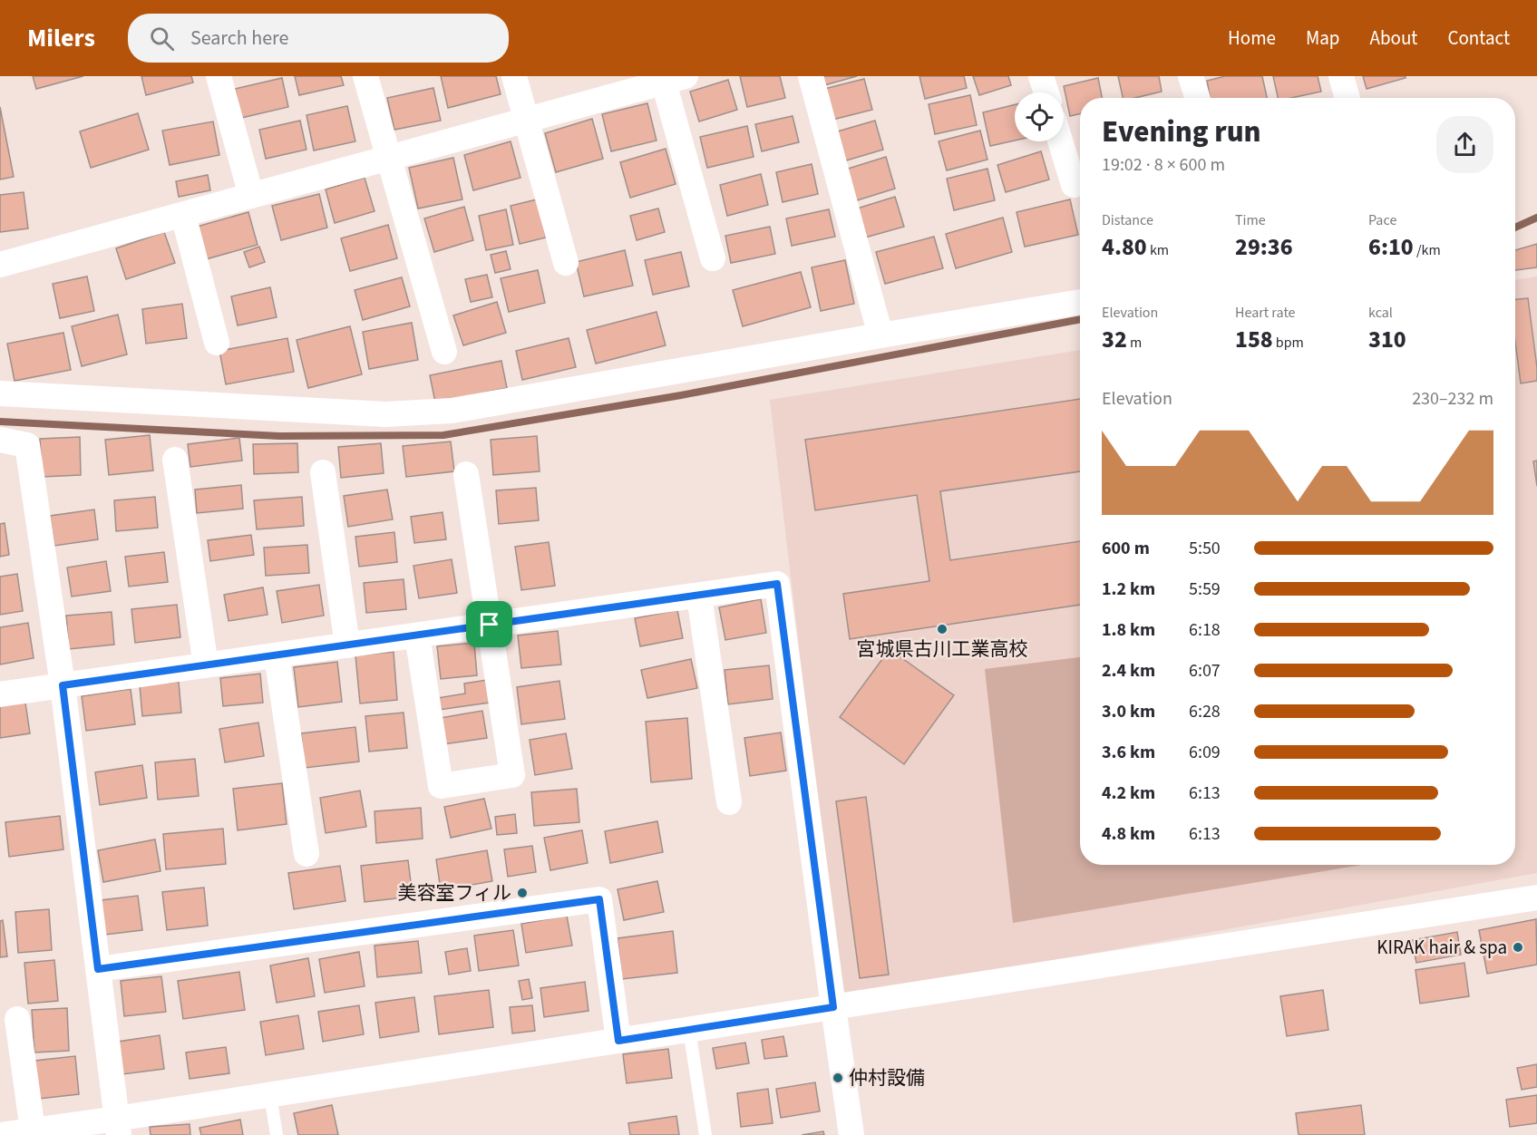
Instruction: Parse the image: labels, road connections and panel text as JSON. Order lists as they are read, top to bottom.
{
  "places": [
    "宮城県古川工業高校",
    "美容室フィル",
    "KIRAK hair & spa",
    "仲村設備"
  ],
  "page": {
    "header": "Milers",
    "search": "Search here",
    "nav": [
      "Home",
      "Map",
      "About",
      "Contact"
    ],
    "heading": ["Evening run", "19:02 · 8 × 600 m"],
    "stats": [
      ["Distance", "4.80 km"],
      ["Time", "29:36"],
      ["Pace", "6:10 /km"],
      ["Elevation", "32 m"],
      ["Heart rate", "158 bpm"],
      ["kcal", "310"]
    ],
    "chart": ["Elevation", "230–232 m"],
    "list": [
      {
        "name": "600 m",
        "note": "5:50"
      },
      {
        "name": "1.2 km",
        "note": "5:59"
      },
      {
        "name": "1.8 km",
        "note": "6:18"
      },
      {
        "name": "2.4 km",
        "note": "6:07"
      },
      {
        "name": "3.0 km",
        "note": "6:28"
      },
      {
        "name": "3.6 km",
        "note": "6:09"
      },
      {
        "name": "4.2 km",
        "note": "6:13"
      },
      {
        "name": "4.8 km",
        "note": "6:13"
      }
    ]
  }
}
